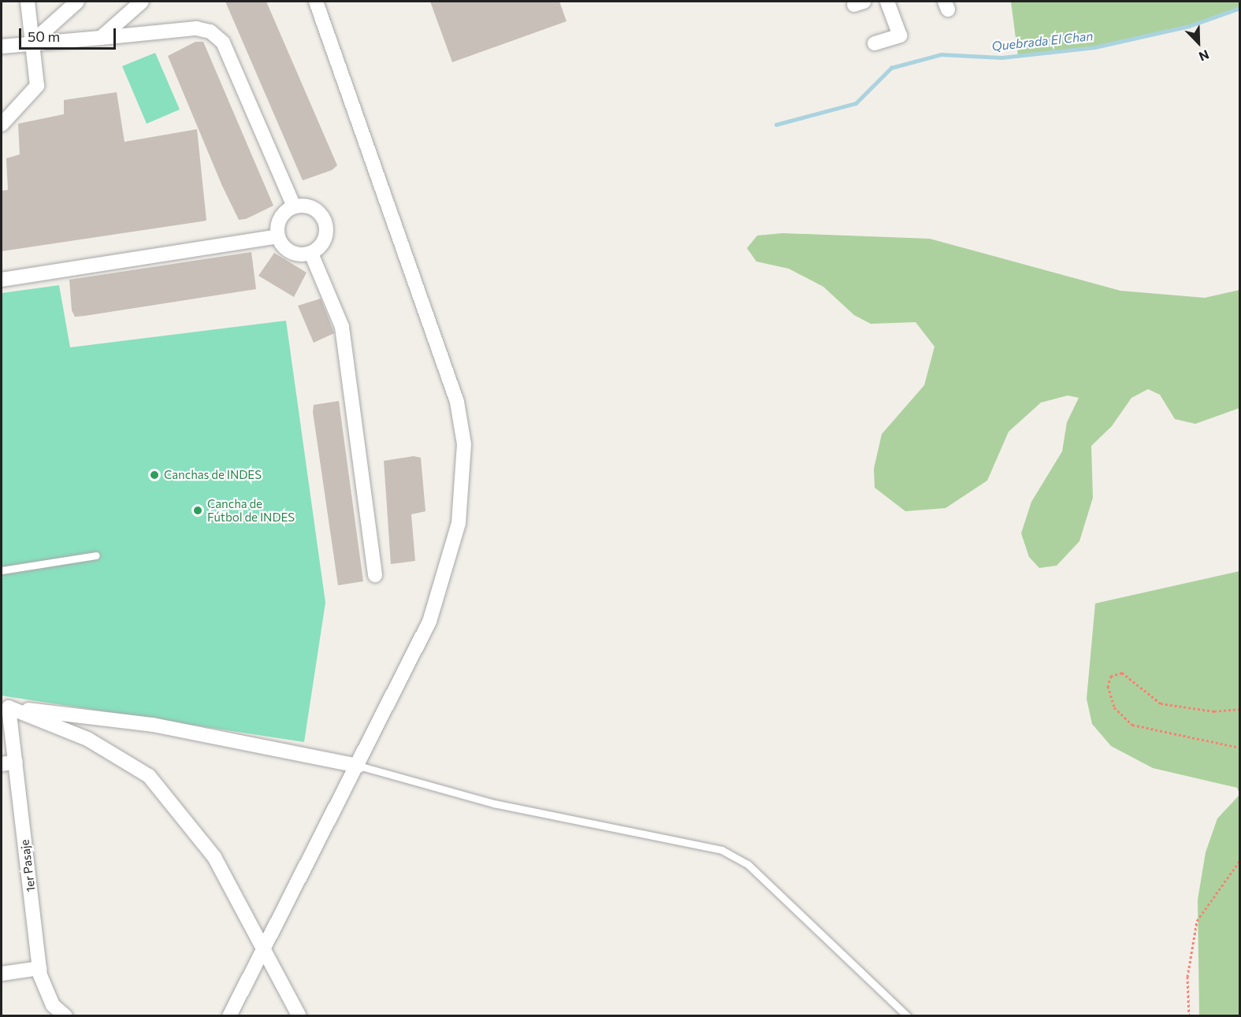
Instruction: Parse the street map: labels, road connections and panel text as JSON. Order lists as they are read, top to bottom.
{
  "streets": {
    "street": ["1er Pasaje"]
  },
  "water": ["Quebrada El Chan"],
  "places": ["Canchas de INDES", "Cancha de Fútbol de INDES"],
  "scale_bar": "50 m",
  "north": "bottom right"
}
